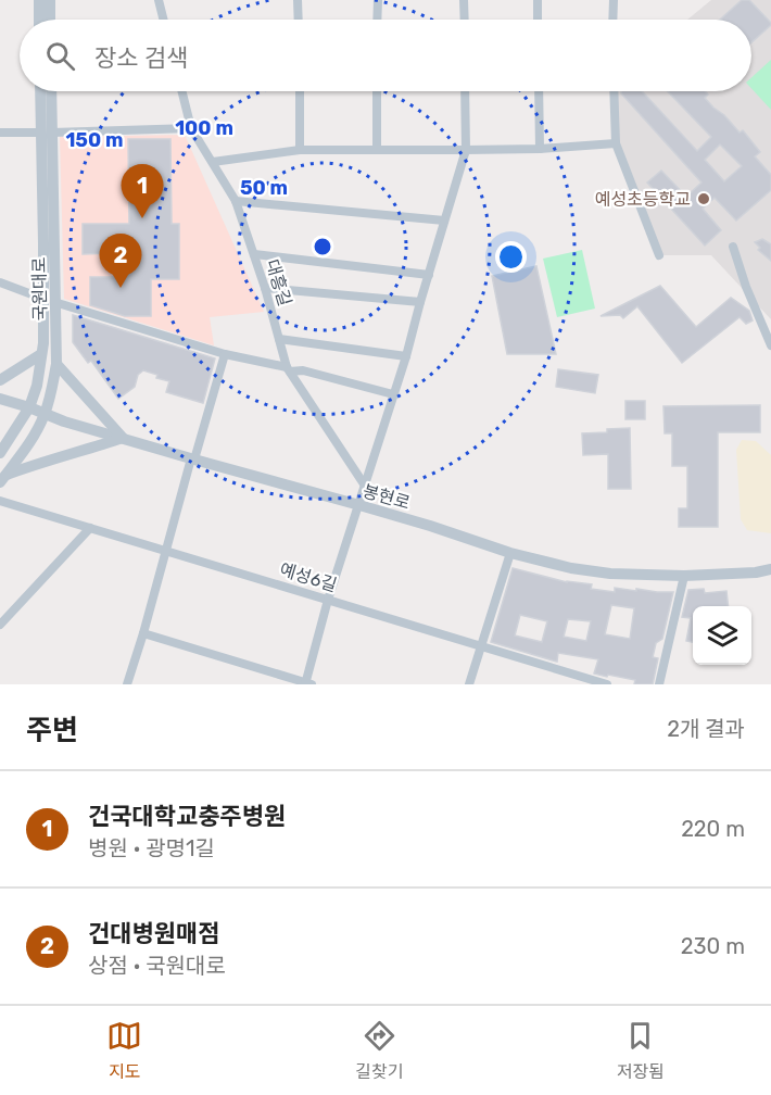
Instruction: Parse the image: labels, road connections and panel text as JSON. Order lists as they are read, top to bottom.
{
  "streets": {
    "street": [
      "대흥길",
      "국원대로",
      "봉현로",
      "예성6길"
    ]
  },
  "crossings": [
    ["국원대로", "봉현로"]
  ],
  "places": ["예성초등학교"],
  "page": {
    "search": "장소 검색",
    "pins": ["1", "2"],
    "heading": ["주변", "2개 결과"],
    "list": [
      {
        "mark": "1",
        "name": "건국대학교충주병원",
        "note": "병원 · 광명1길",
        "value": "220 m"
      },
      {
        "mark": "2",
        "name": "건대병원매점",
        "note": "상점 · 국원대로",
        "value": "230 m"
      }
    ],
    "nav": ["지도", "길찾기", "저장됨"]
  },
  "rings": ["100 m", "150 m", "50 m"]
}
